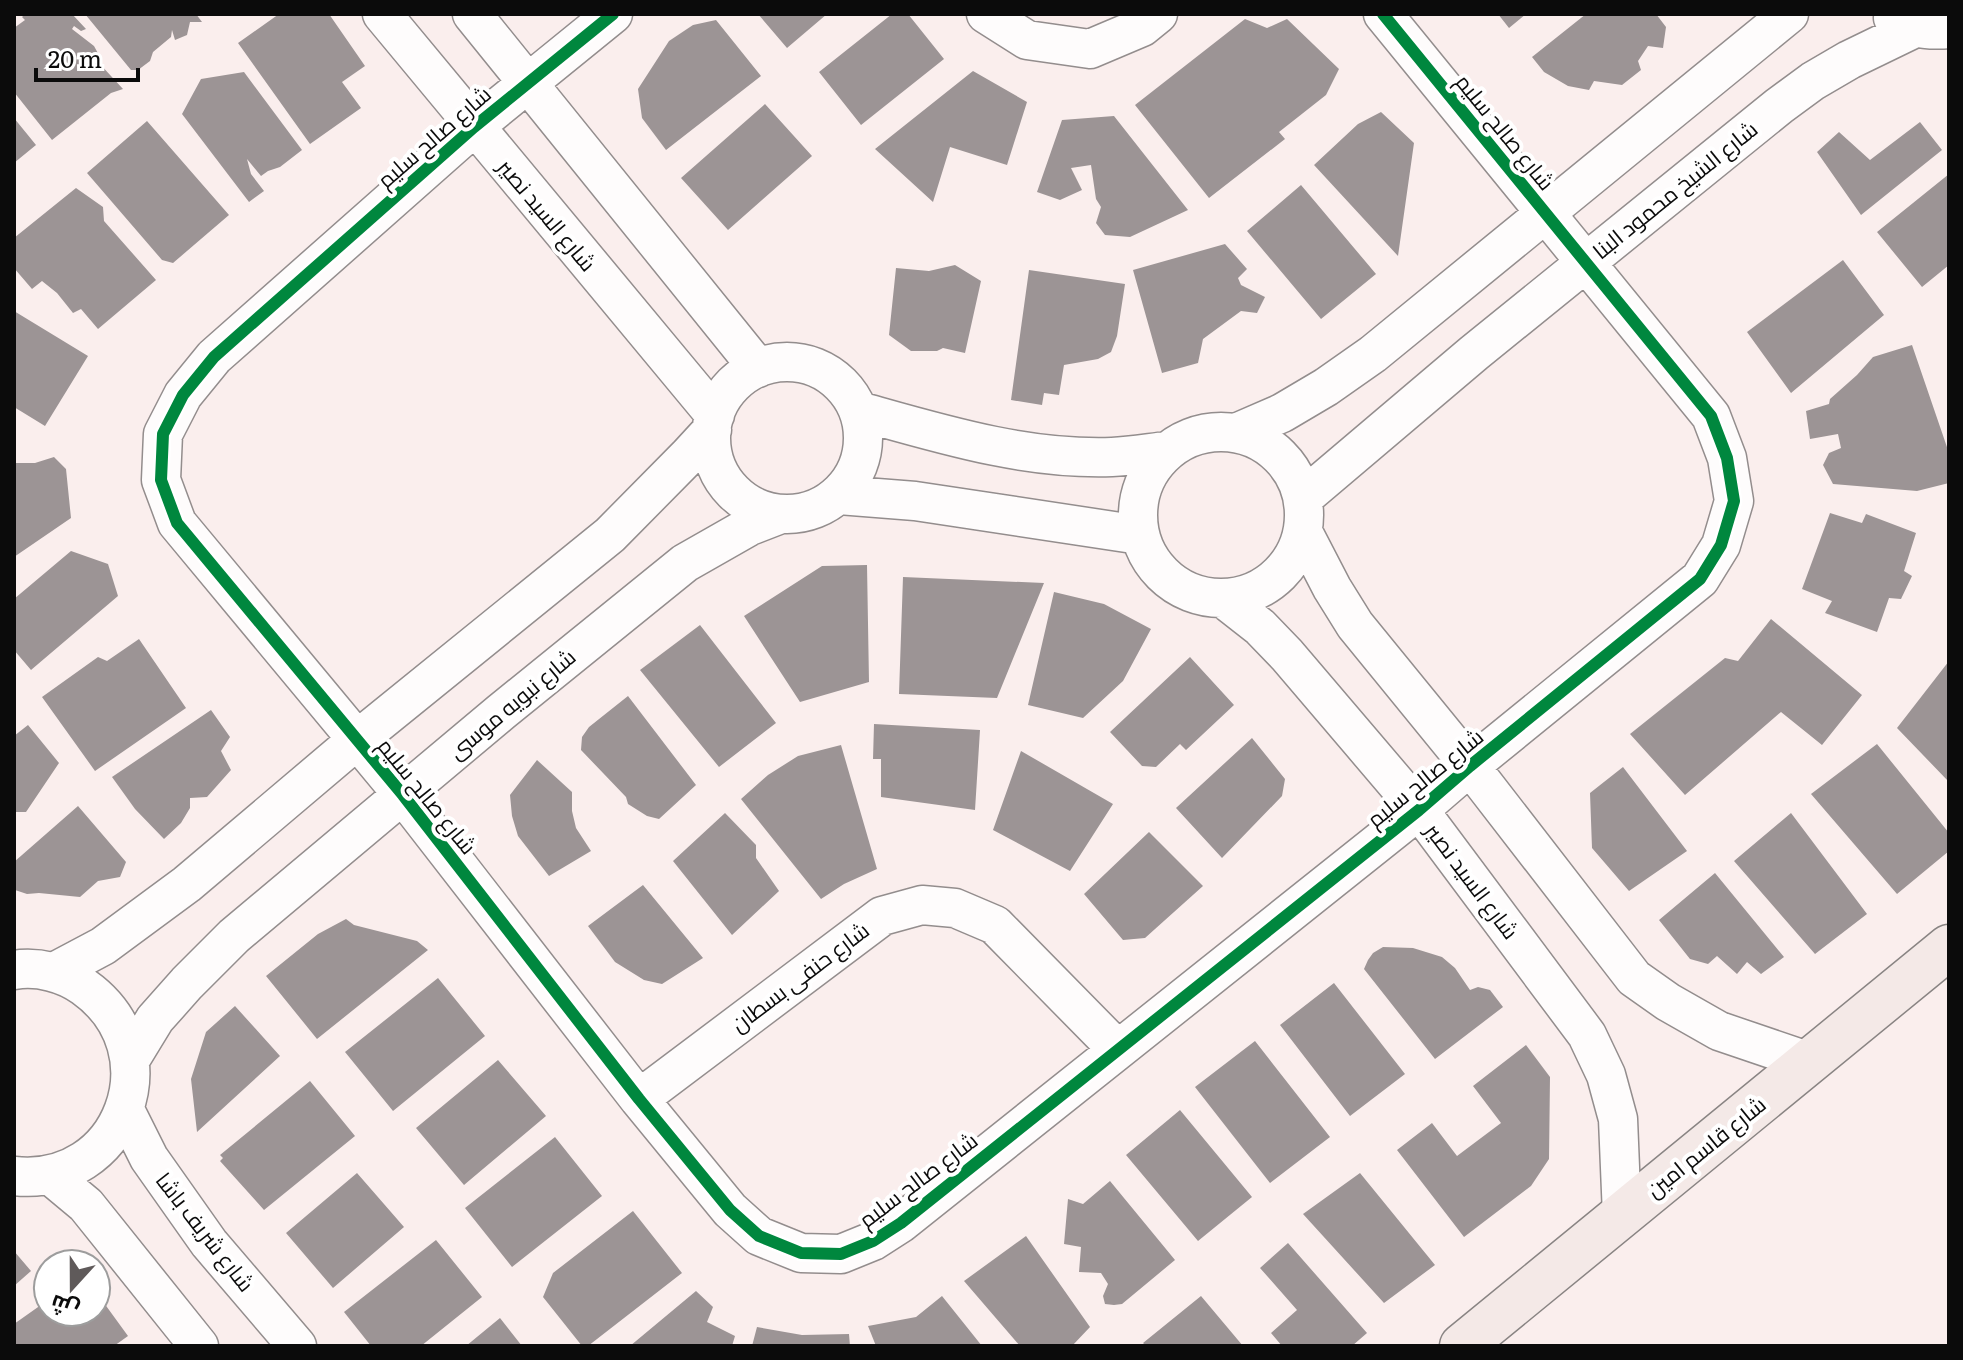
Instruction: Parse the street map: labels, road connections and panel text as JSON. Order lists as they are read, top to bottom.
{
  "streets": {
    "main road": ["شارع قاسم امين"],
    "street": [
      "شارع صالح سليم",
      "شارع الشيخ محمود البنا",
      "شارع السيد نصير",
      "شارع نبويه موسى",
      "شارع حنفى بسطان",
      "شارع شريف باشا"
    ]
  },
  "crossings": [
    ["شارع صالح سليم", "شارع الشيخ محمود البنا"],
    ["شارع صالح سليم", "شارع السيد نصير"],
    ["شارع صالح سليم", "شارع نبويه موسى"],
    ["شارع صالح سليم", "شارع حنفى بسطان"],
    ["شارع الشيخ محمود البنا", "شارع السيد نصير"],
    ["شارع السيد نصير", "شارع نبويه موسى"],
    ["شارع السيد نصير", "شارع قاسم امين"]
  ],
  "scale_bar": "20 m",
  "north": "bottom"
}
